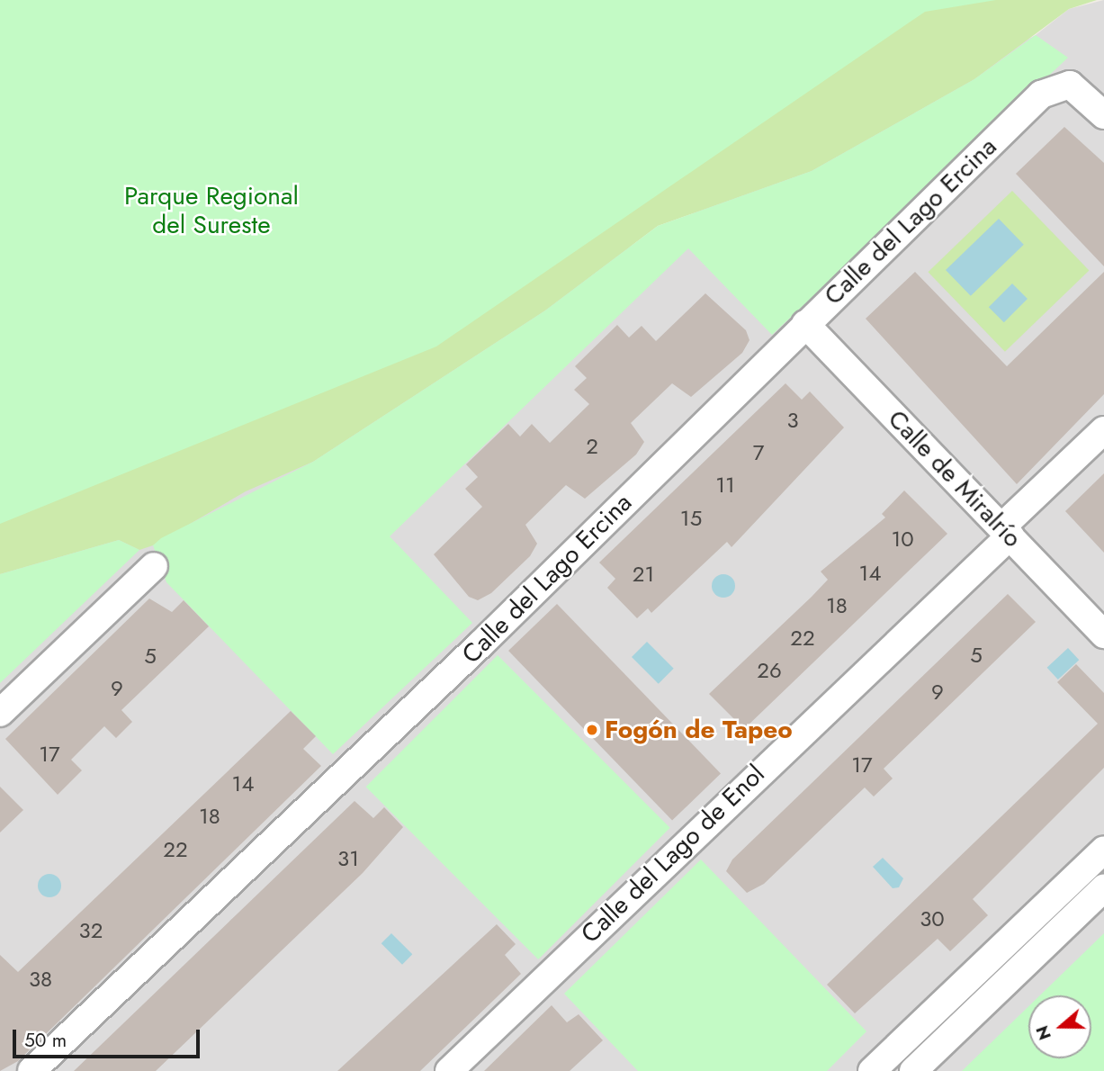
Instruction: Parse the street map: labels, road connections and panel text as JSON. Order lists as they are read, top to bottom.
{
  "streets": {
    "street": ["Calle del Lago Ercina", "Calle de Miralrío", "Calle del Lago de Enol"]
  },
  "crossings": [
    ["Calle del Lago Ercina", "Calle de Miralrío"],
    ["Calle de Miralrío", "Calle del Lago de Enol"]
  ],
  "parks": ["Parque Regional del Sureste"],
  "places": ["Fogón de Tapeo"],
  "house_numbers": [
    "3",
    "2",
    "7",
    "11",
    "15",
    "10",
    "14",
    "21",
    "18",
    "22",
    "5",
    "5",
    "26",
    "9",
    "9",
    "17",
    "17",
    "14",
    "18",
    "22",
    "31",
    "30",
    "32",
    "38"
  ],
  "scale_bar": "50 m",
  "north": "left"
}
